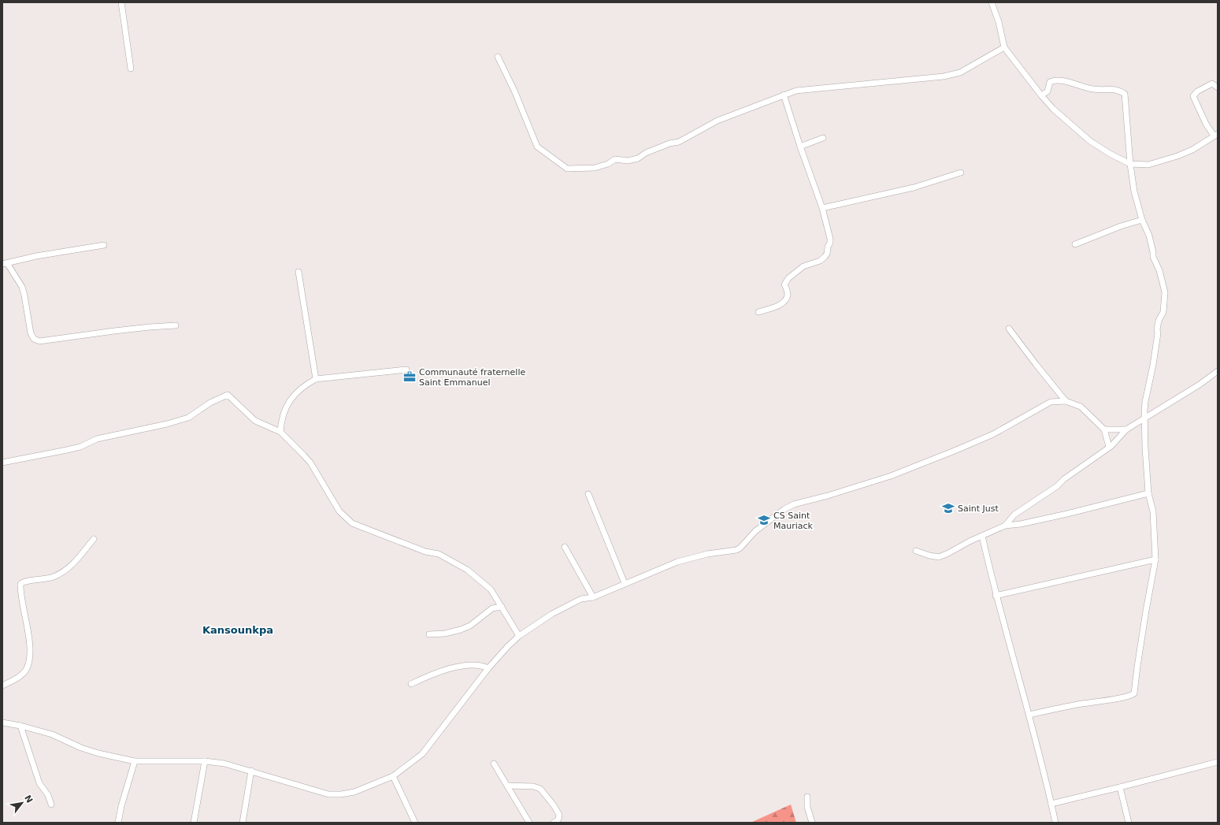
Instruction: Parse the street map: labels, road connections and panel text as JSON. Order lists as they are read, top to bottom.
{
  "districts": ["Kansounkpa"],
  "places": {
    "office": ["Communauté fraternelle Saint Emmanuel"],
    "school or university": ["Saint Just", "CS Saint Mauriack"]
  },
  "north": "top right"
}
